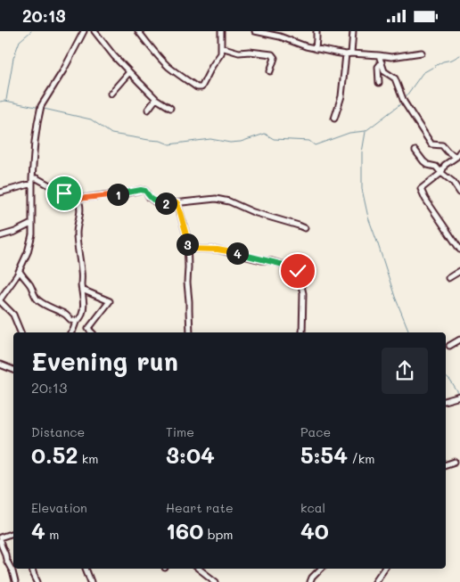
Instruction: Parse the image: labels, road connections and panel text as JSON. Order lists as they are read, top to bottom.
{
  "page": {
    "status": "20:13",
    "pins": [
      "1",
      "2",
      "3",
      "4"
    ],
    "heading": ["Evening run", "20:13"],
    "stats": [
      ["Distance", "0.52 km"],
      ["Time", "3:04"],
      ["Pace", "5:54 /km"],
      ["Elevation", "4 m"],
      ["Heart rate", "160 bpm"],
      ["kcal", "40"]
    ]
  }
}
